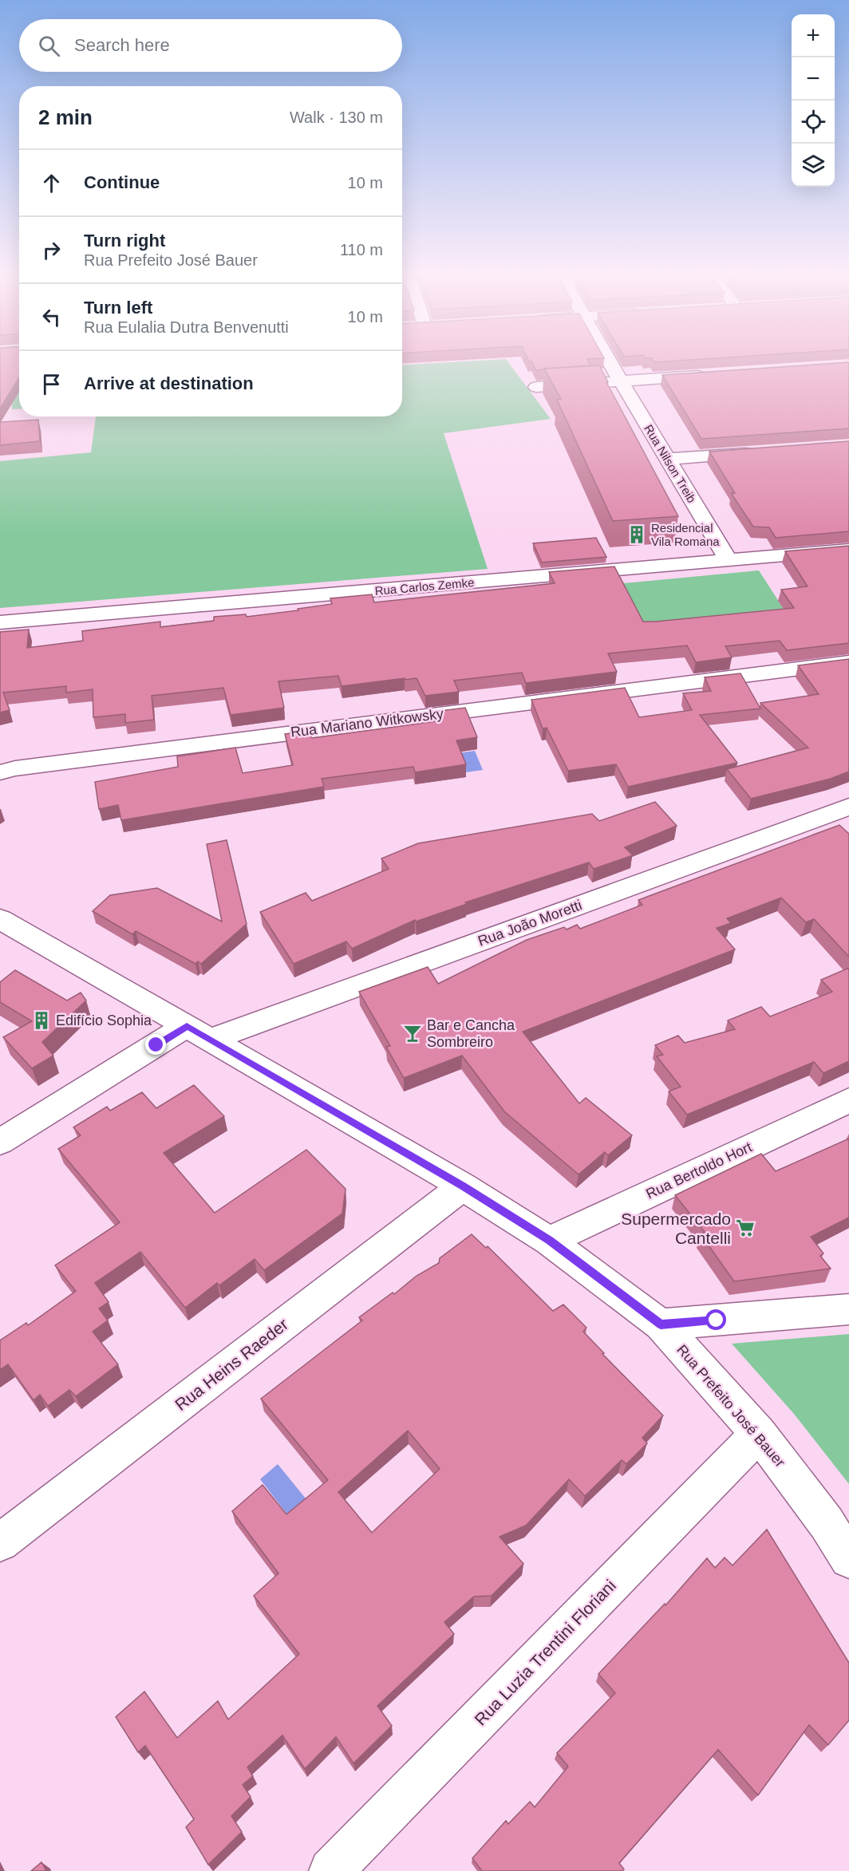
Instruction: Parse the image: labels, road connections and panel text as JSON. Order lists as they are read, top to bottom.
{
  "streets": {
    "street": [
      "Rua Nilson Treib",
      "Rua Carlos Zemke",
      "Rua Mariano Witkowsky",
      "Rua João Moretti",
      "Rua Bertoldo Hort",
      "Rua Heins Raeder",
      "Rua Prefeito José Bauer",
      "Rua Luzia Trentini Floriani"
    ]
  },
  "crossings": [
    ["Rua Nilson Treib", "Rua Carlos Zemke"],
    ["Rua João Moretti", "Rua Prefeito José Bauer"],
    ["Rua Bertoldo Hort", "Rua Prefeito José Bauer"],
    ["Rua Heins Raeder", "Rua Prefeito José Bauer"],
    ["Rua Prefeito José Bauer", "Rua Luzia Trentini Floriani"]
  ],
  "places": {
    "building": ["Residencial Vila Romana", "Edifício Sophia"],
    "bar": ["Bar e Cancha Sombreiro"],
    "supermarket": ["Supermercado Cantelli"]
  },
  "page": {
    "map_buttons": ["+", "−"],
    "search": "Search here",
    "heading": ["2 min", "Walk · 130 m"],
    "list": [
      ["Continue", "10 m"],
      ["Turn right", "Rua Prefeito José Bauer", "110 m"],
      ["Turn left", "Rua Eulalia Dutra Benvenutti", "10 m"],
      "Arrive at destination"
    ]
  }
}
